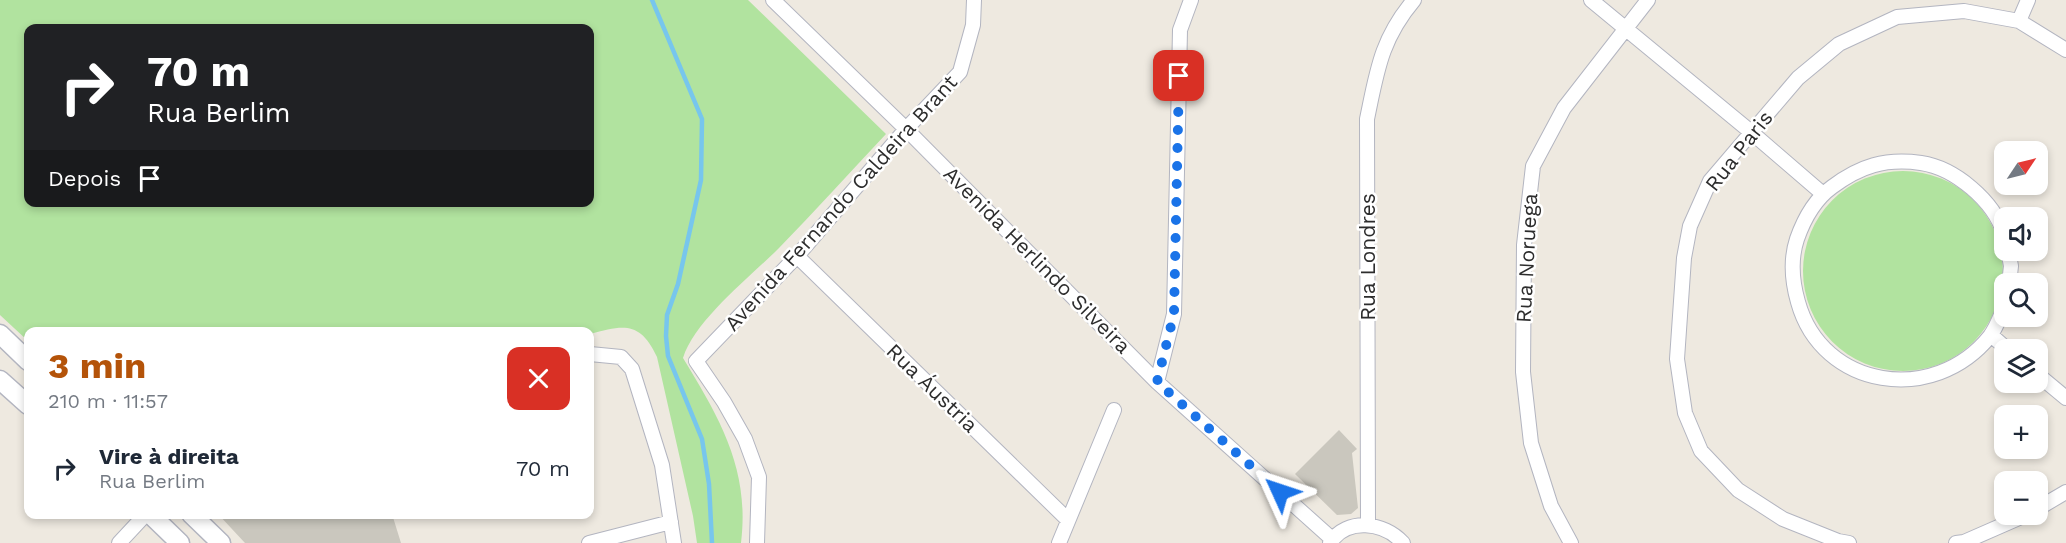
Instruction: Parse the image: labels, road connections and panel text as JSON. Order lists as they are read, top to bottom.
{
  "streets": {
    "street": [
      "Rua Paris",
      "Avenida Fernando Caldeira Brant",
      "Rua Londres",
      "Rua Noruega",
      "Avenida Herlindo Silveira",
      "Rua Áustria"
    ]
  },
  "crossings": [
    ["Avenida Fernando Caldeira Brant", "Avenida Herlindo Silveira"],
    ["Avenida Fernando Caldeira Brant", "Rua Áustria"],
    ["Rua Londres", "Avenida Herlindo Silveira"]
  ],
  "north": "top right",
  "page": {
    "turn": ["70 m", "Rua Berlim"],
    "map_buttons": ["+", "−"],
    "then": "Depois",
    "heading": ["3 min", "210 m · 11:57"],
    "list": [
      {
        "name": "Vire à direita",
        "note": "Rua Berlim",
        "value": "70 m"
      }
    ]
  }
}
